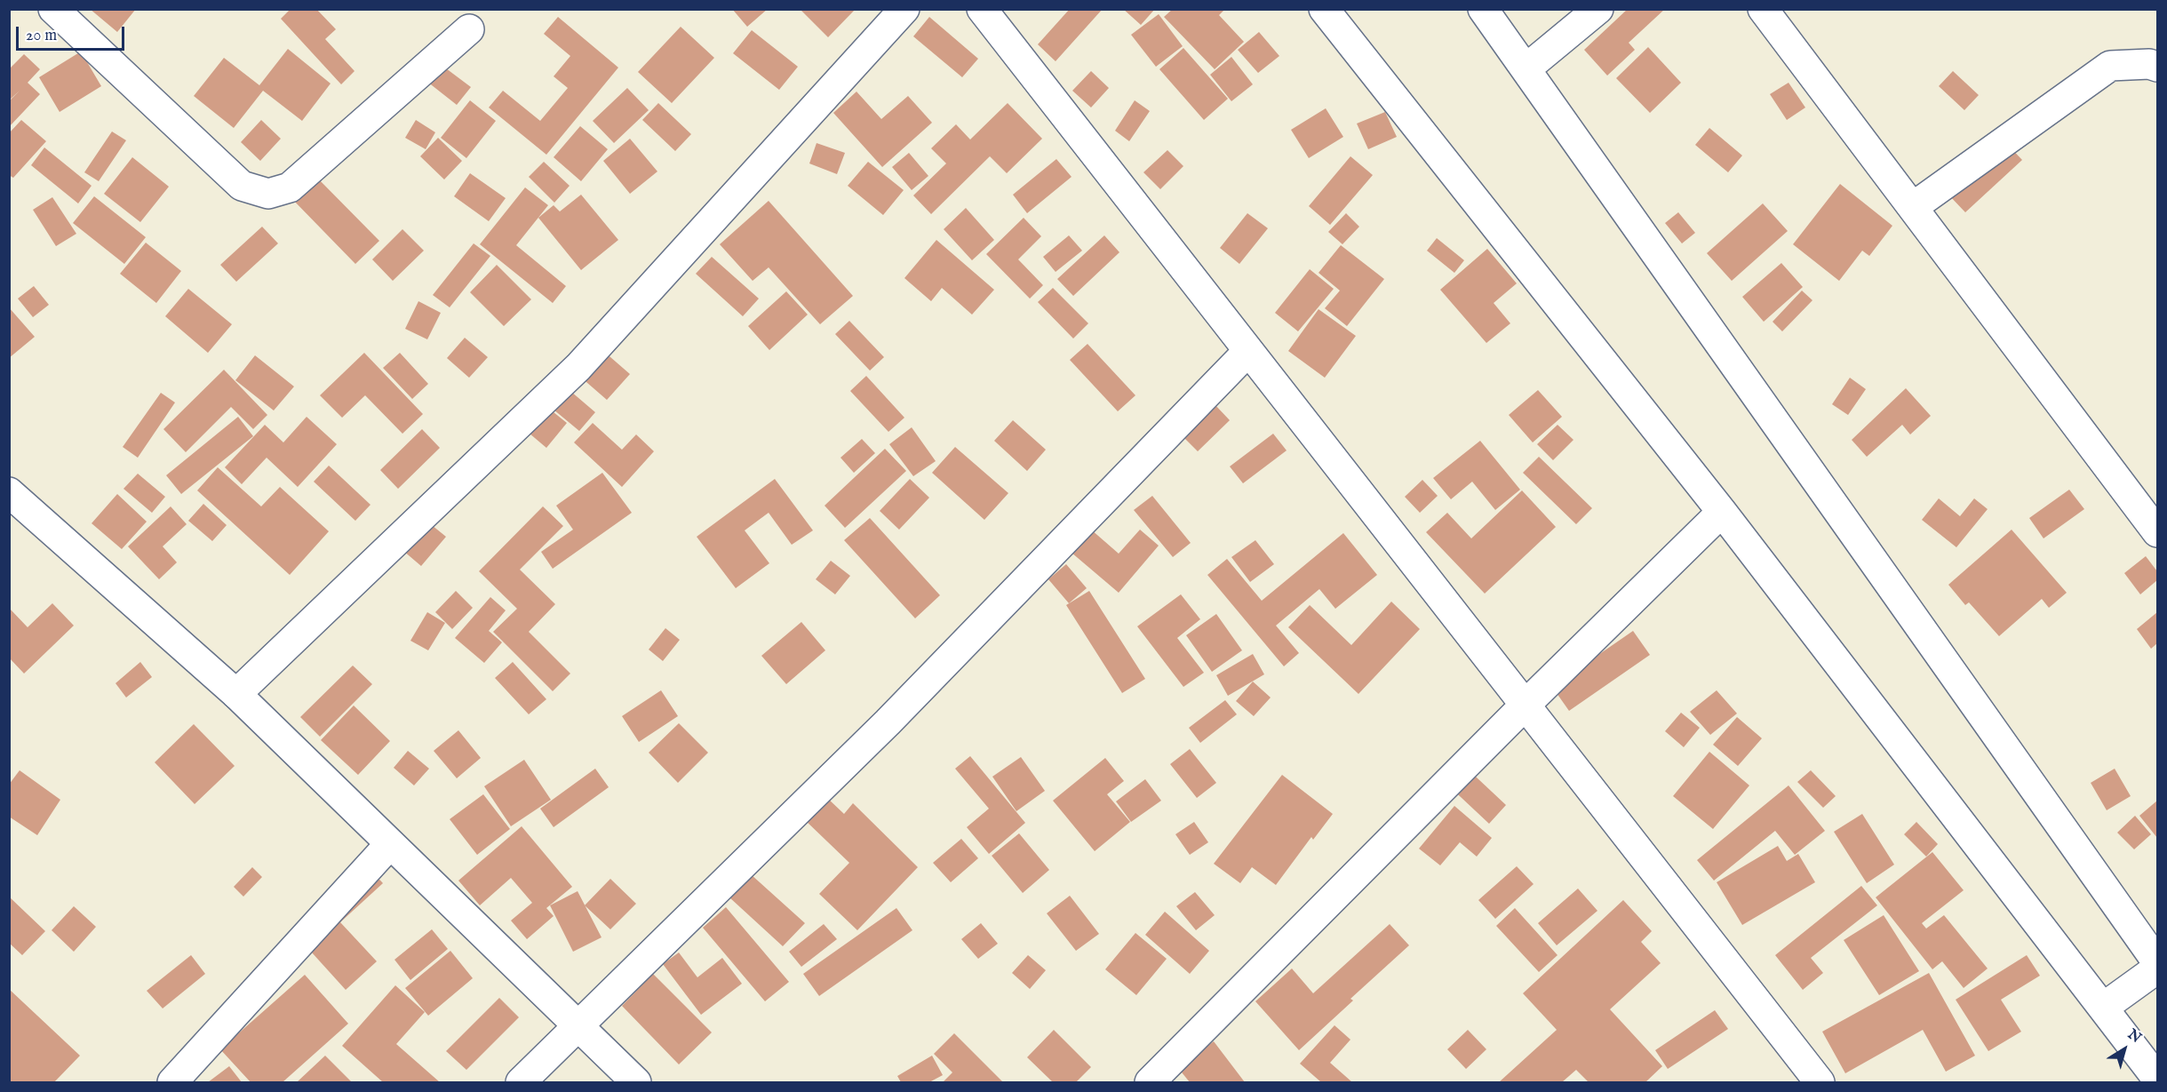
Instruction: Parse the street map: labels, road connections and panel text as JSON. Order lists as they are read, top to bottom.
{
  "scale_bar": "20 m",
  "north": "top right"
}
